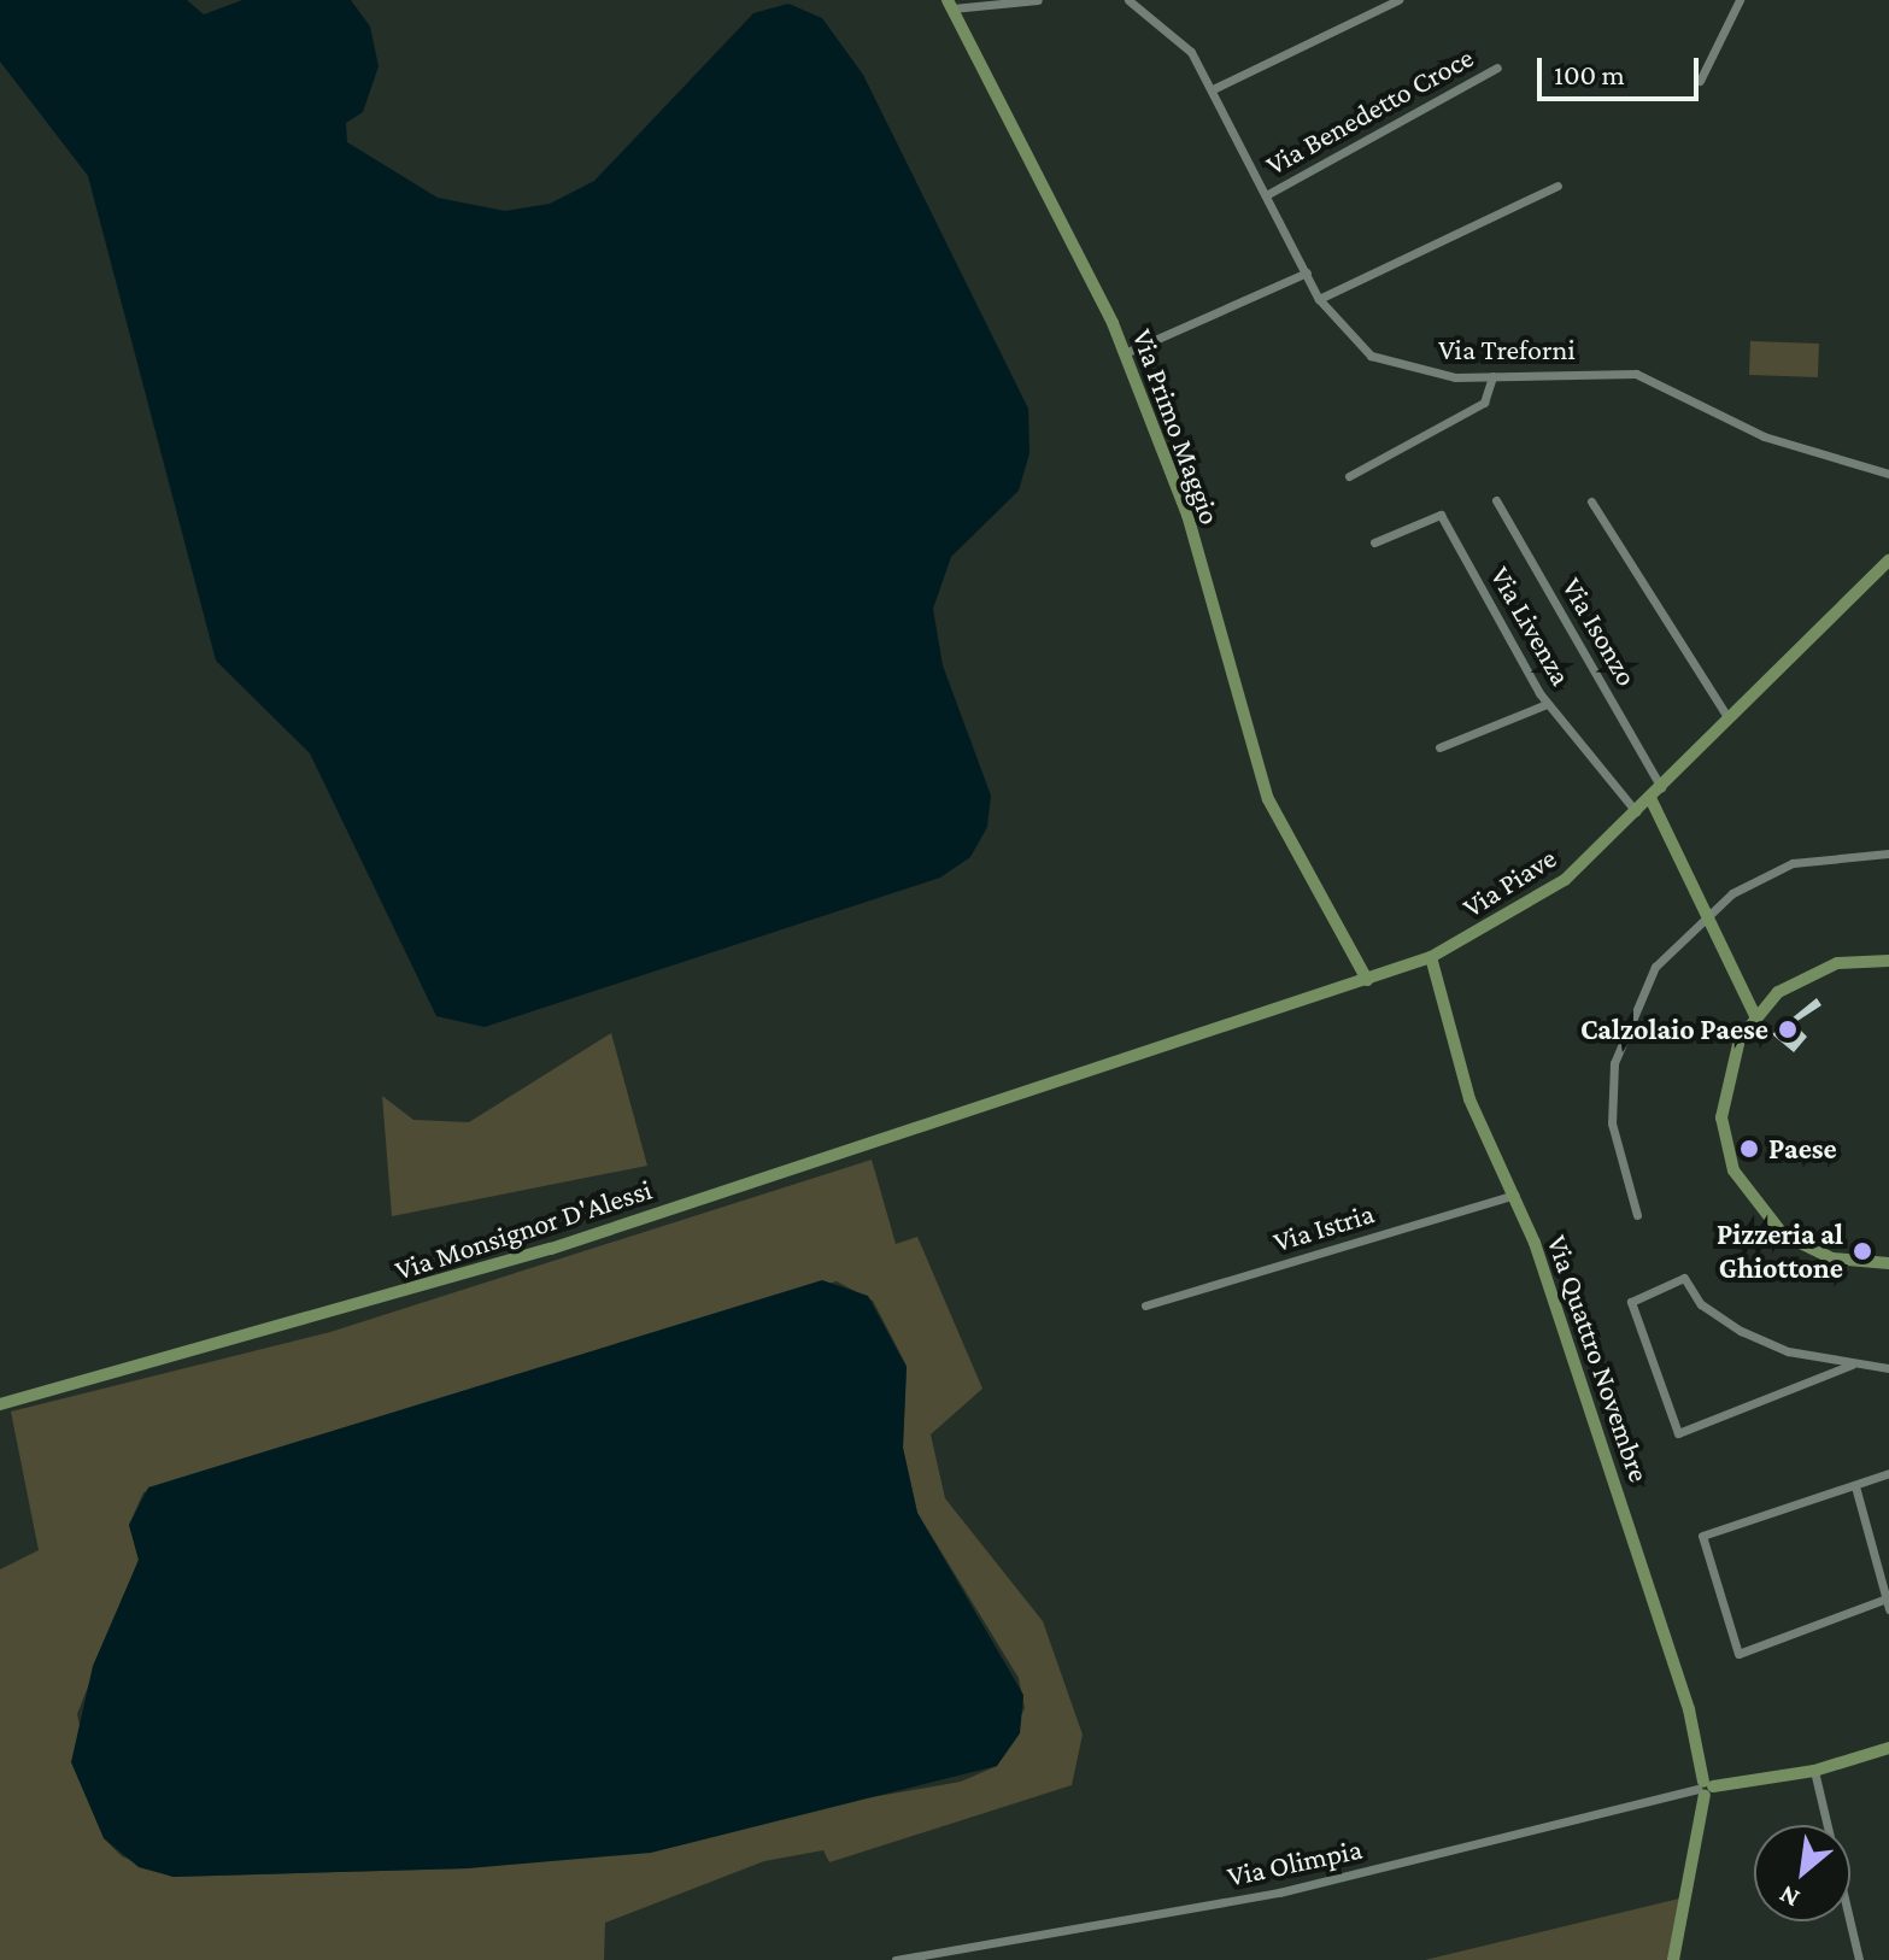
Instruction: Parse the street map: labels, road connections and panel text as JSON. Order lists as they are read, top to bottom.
{
  "streets": {
    "main road": [
      "Via Primo Maggio",
      "Via Piave",
      "Via Monsignor D'Alessi",
      "Via Quattro Novembre",
      "Via Olimpia"
    ],
    "street": [
      "Via Benedetto Croce",
      "Via Treforni",
      "Via Livenza",
      "Via Isonzo",
      "Via Istria"
    ]
  },
  "crossings": [
    ["Via Benedetto Croce", "Via Treforni"],
    ["Via Primo Maggio", "Via Piave"],
    ["Via Livenza", "Via Piave"],
    ["Via Isonzo", "Via Piave"],
    ["Via Piave", "Via Monsignor D'Alessi"],
    ["Via Piave", "Via Quattro Novembre"],
    ["Via Istria", "Via Quattro Novembre"],
    ["Via Quattro Novembre", "Via Olimpia"]
  ],
  "places": ["Calzolaio Paese", "Paese", "Pizzeria al Ghiottone"],
  "scale_bar": "100 m",
  "north": "bottom left"
}
